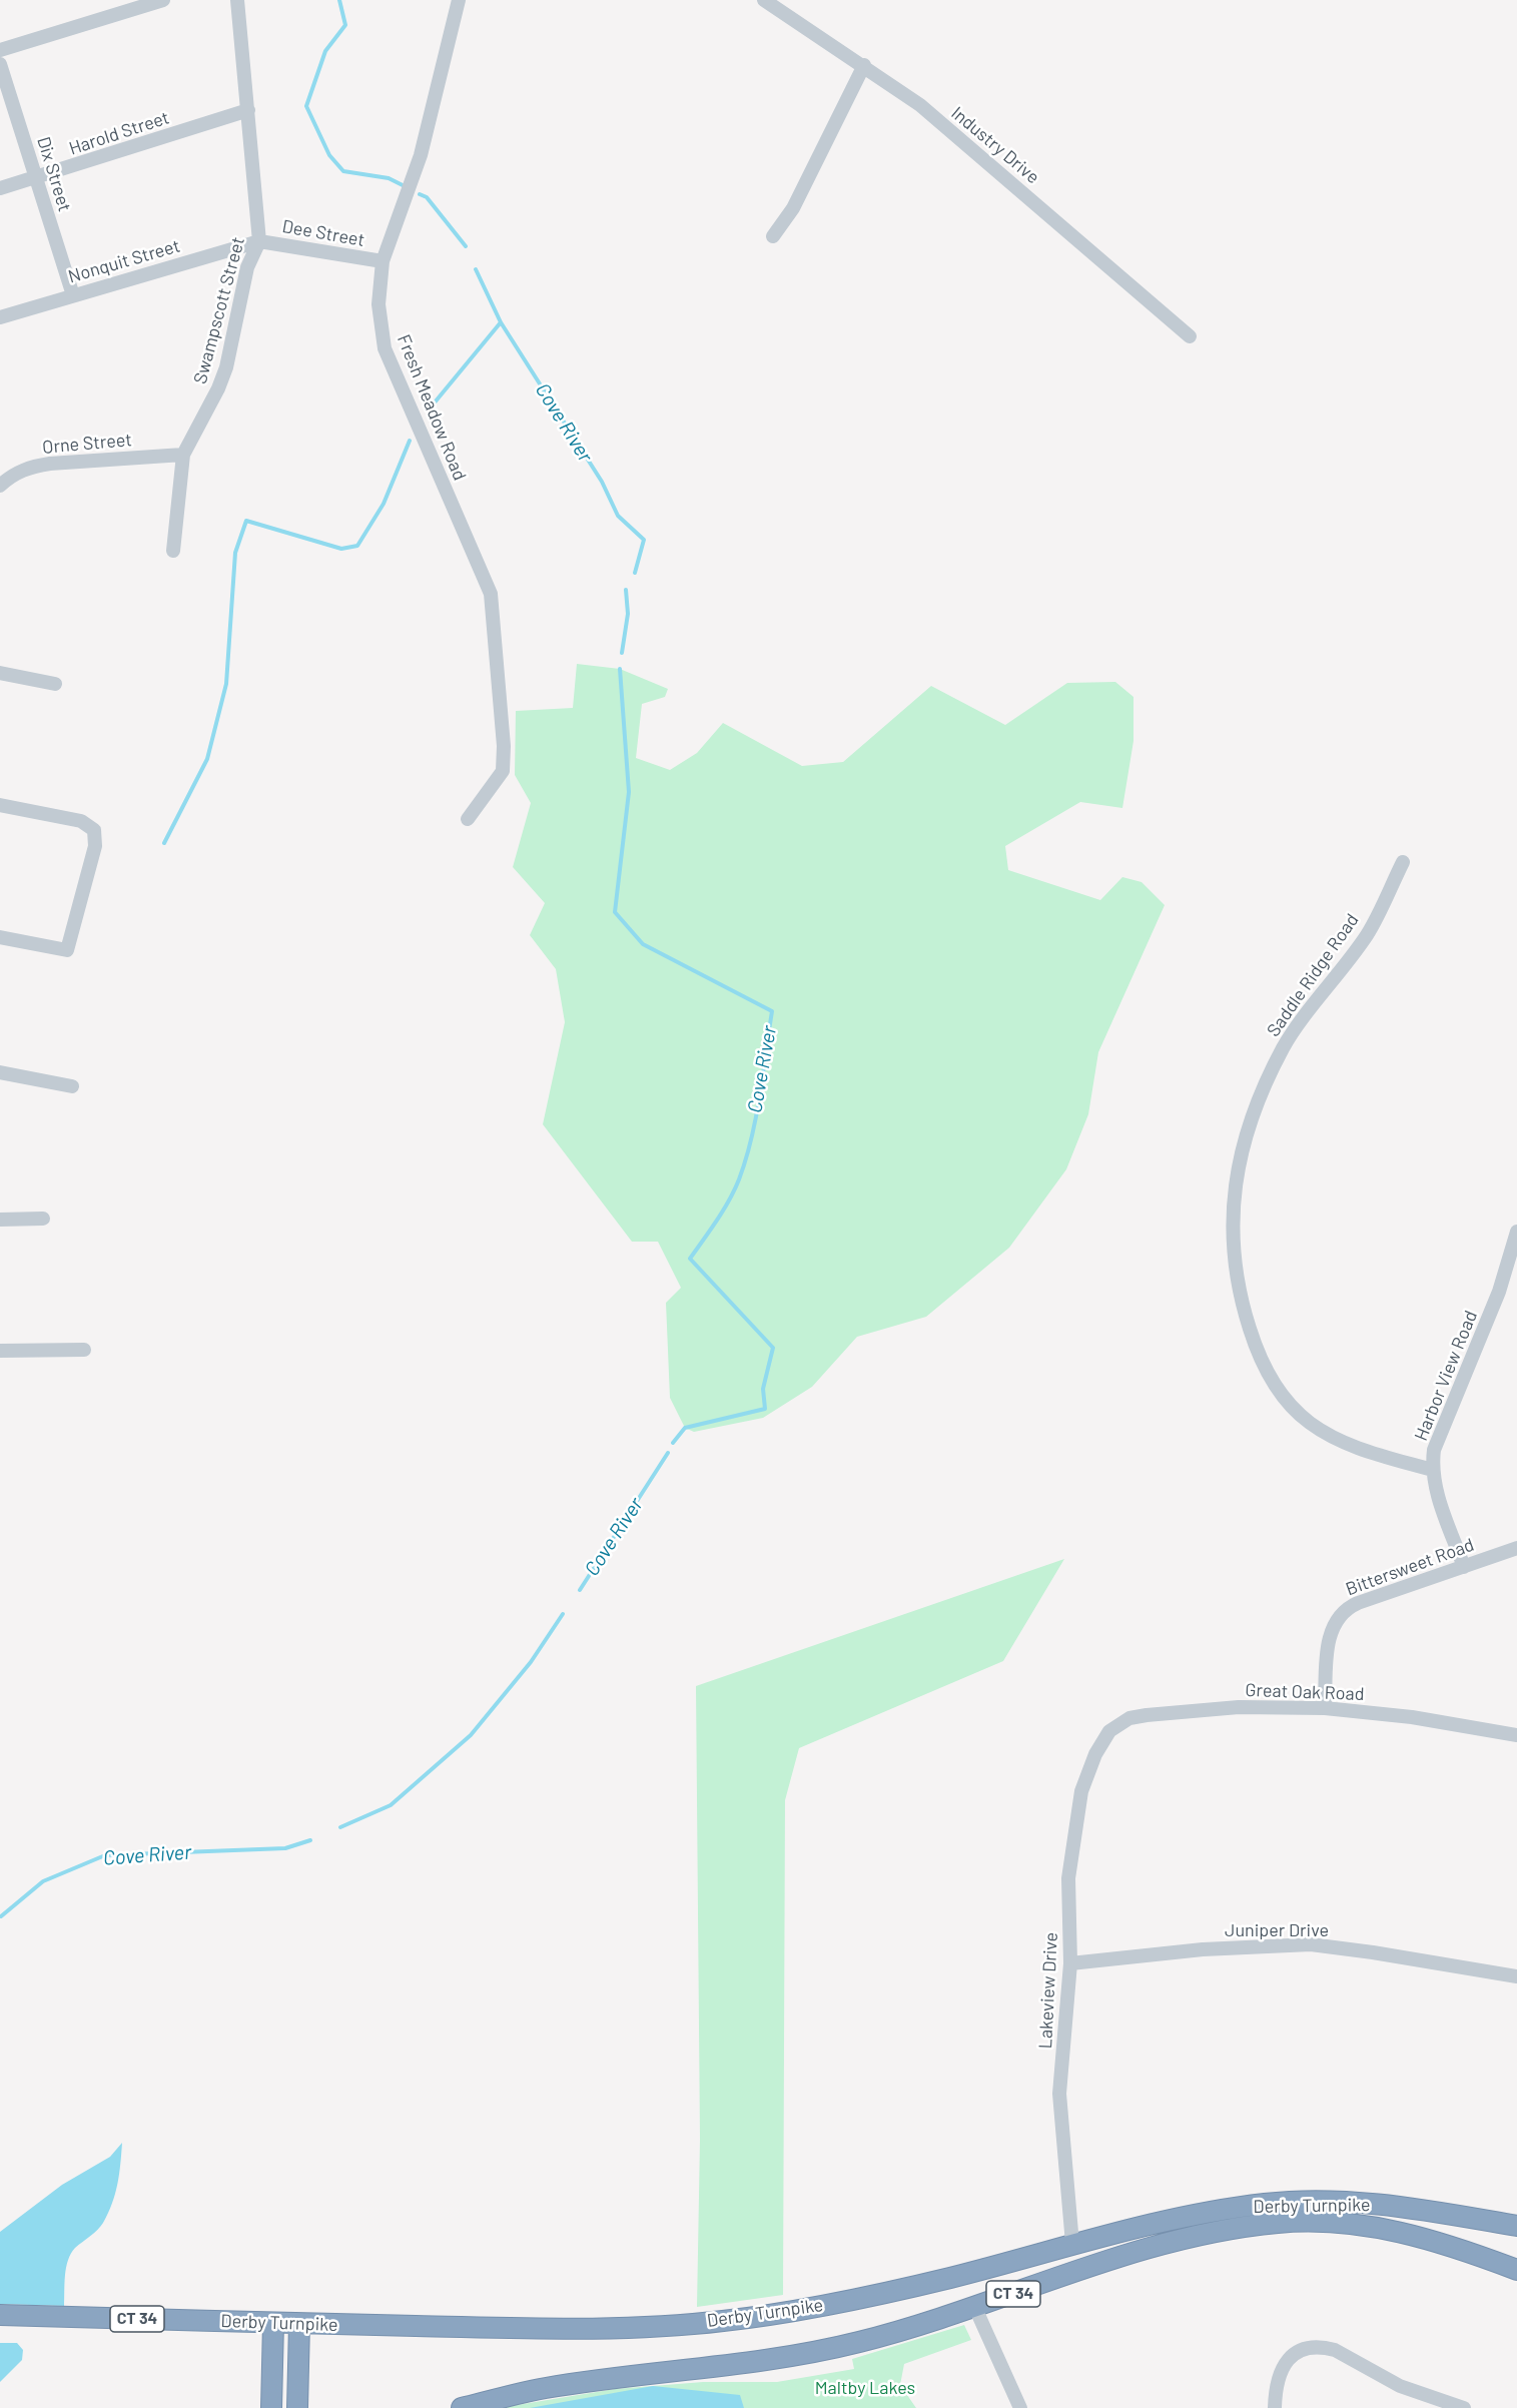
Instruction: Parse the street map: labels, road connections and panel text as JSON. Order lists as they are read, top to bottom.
{
  "streets": {
    "highway": ["Derby Turnpike", "CT 34"],
    "street": [
      "Harold Street",
      "Industry Drive",
      "Dix Street",
      "Dee Street",
      "Nonquit Street",
      "Swampscott Street",
      "Fresh Meadow Road",
      "Orne Street",
      "Saddle Ridge Road",
      "Harbor View Road",
      "Bittersweet Road",
      "Great Oak Road",
      "Juniper Drive",
      "Lakeview Drive"
    ]
  },
  "crossings": [
    ["Harold Street", "Dix Street"],
    ["Harold Street", "Swampscott Street"],
    ["Dix Street", "Nonquit Street"],
    ["Dee Street", "Nonquit Street"],
    ["Dee Street", "Swampscott Street"],
    ["Dee Street", "Fresh Meadow Road"],
    ["Nonquit Street", "Swampscott Street"],
    ["Swampscott Street", "Orne Street"],
    ["Saddle Ridge Road", "Harbor View Road"],
    ["Harbor View Road", "Bittersweet Road"],
    ["Bittersweet Road", "Great Oak Road"],
    ["Great Oak Road", "Lakeview Drive"],
    ["Juniper Drive", "Lakeview Drive"],
    ["Lakeview Drive", "Derby Turnpike"]
  ],
  "water": ["Cove River"],
  "parks": ["Maltby Lakes"]
}
